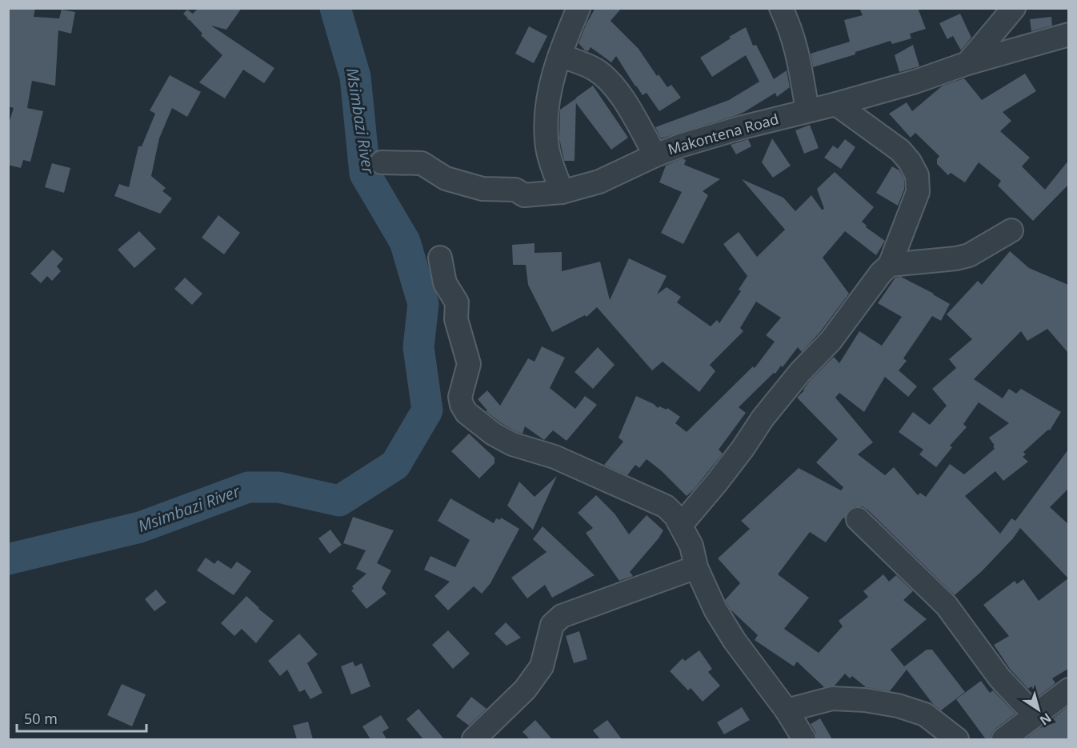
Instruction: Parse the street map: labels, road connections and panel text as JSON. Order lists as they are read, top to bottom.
{
  "streets": {
    "street": ["Makontena Road"]
  },
  "water": ["Msimbazi River"],
  "scale_bar": "50 m",
  "north": "bottom right"
}
